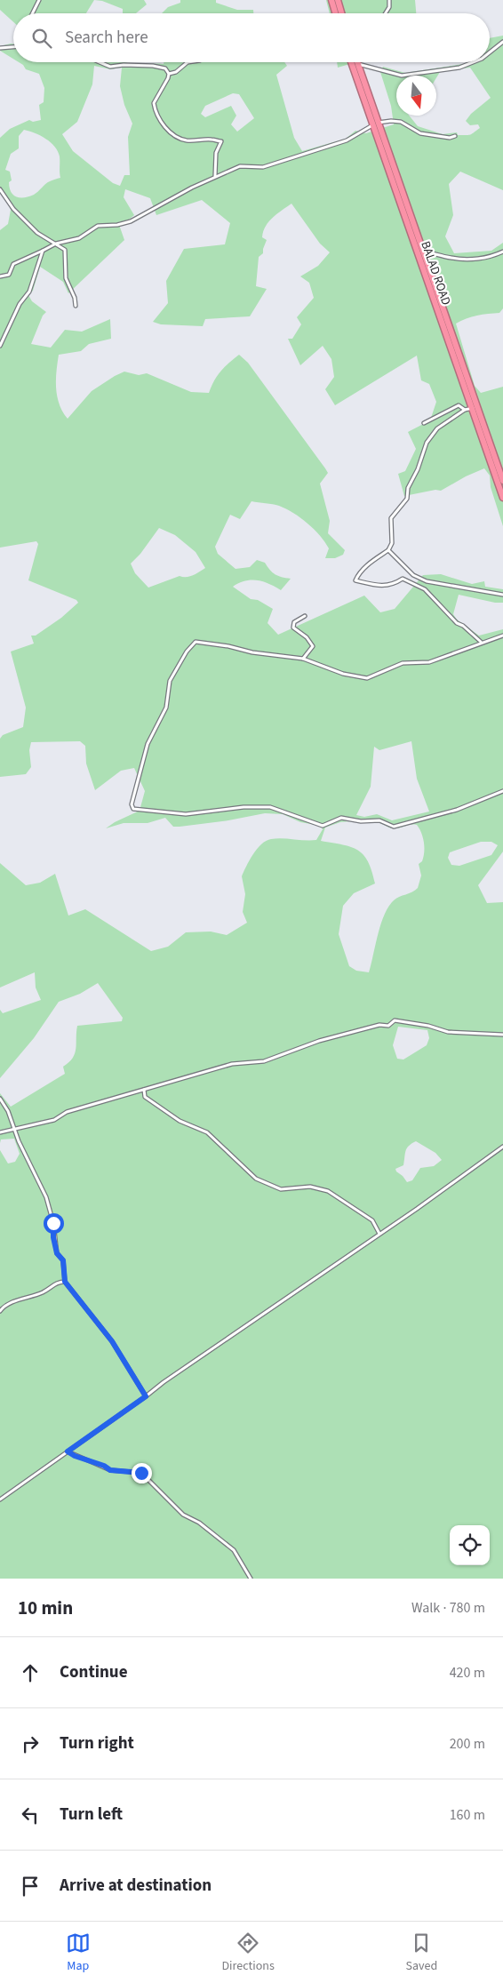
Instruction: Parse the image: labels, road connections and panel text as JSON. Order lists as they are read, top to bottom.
{
  "streets": {
    "highway": ["BALAD ROAD"]
  },
  "north": "bottom",
  "page": {
    "search": "Search here",
    "heading": ["10 min", "Walk · 780 m"],
    "list": [
      ["Continue", "420 m"],
      ["Turn right", "200 m"],
      ["Turn left", "160 m"],
      "Arrive at destination"
    ],
    "nav": ["Map", "Directions", "Saved"]
  }
}
